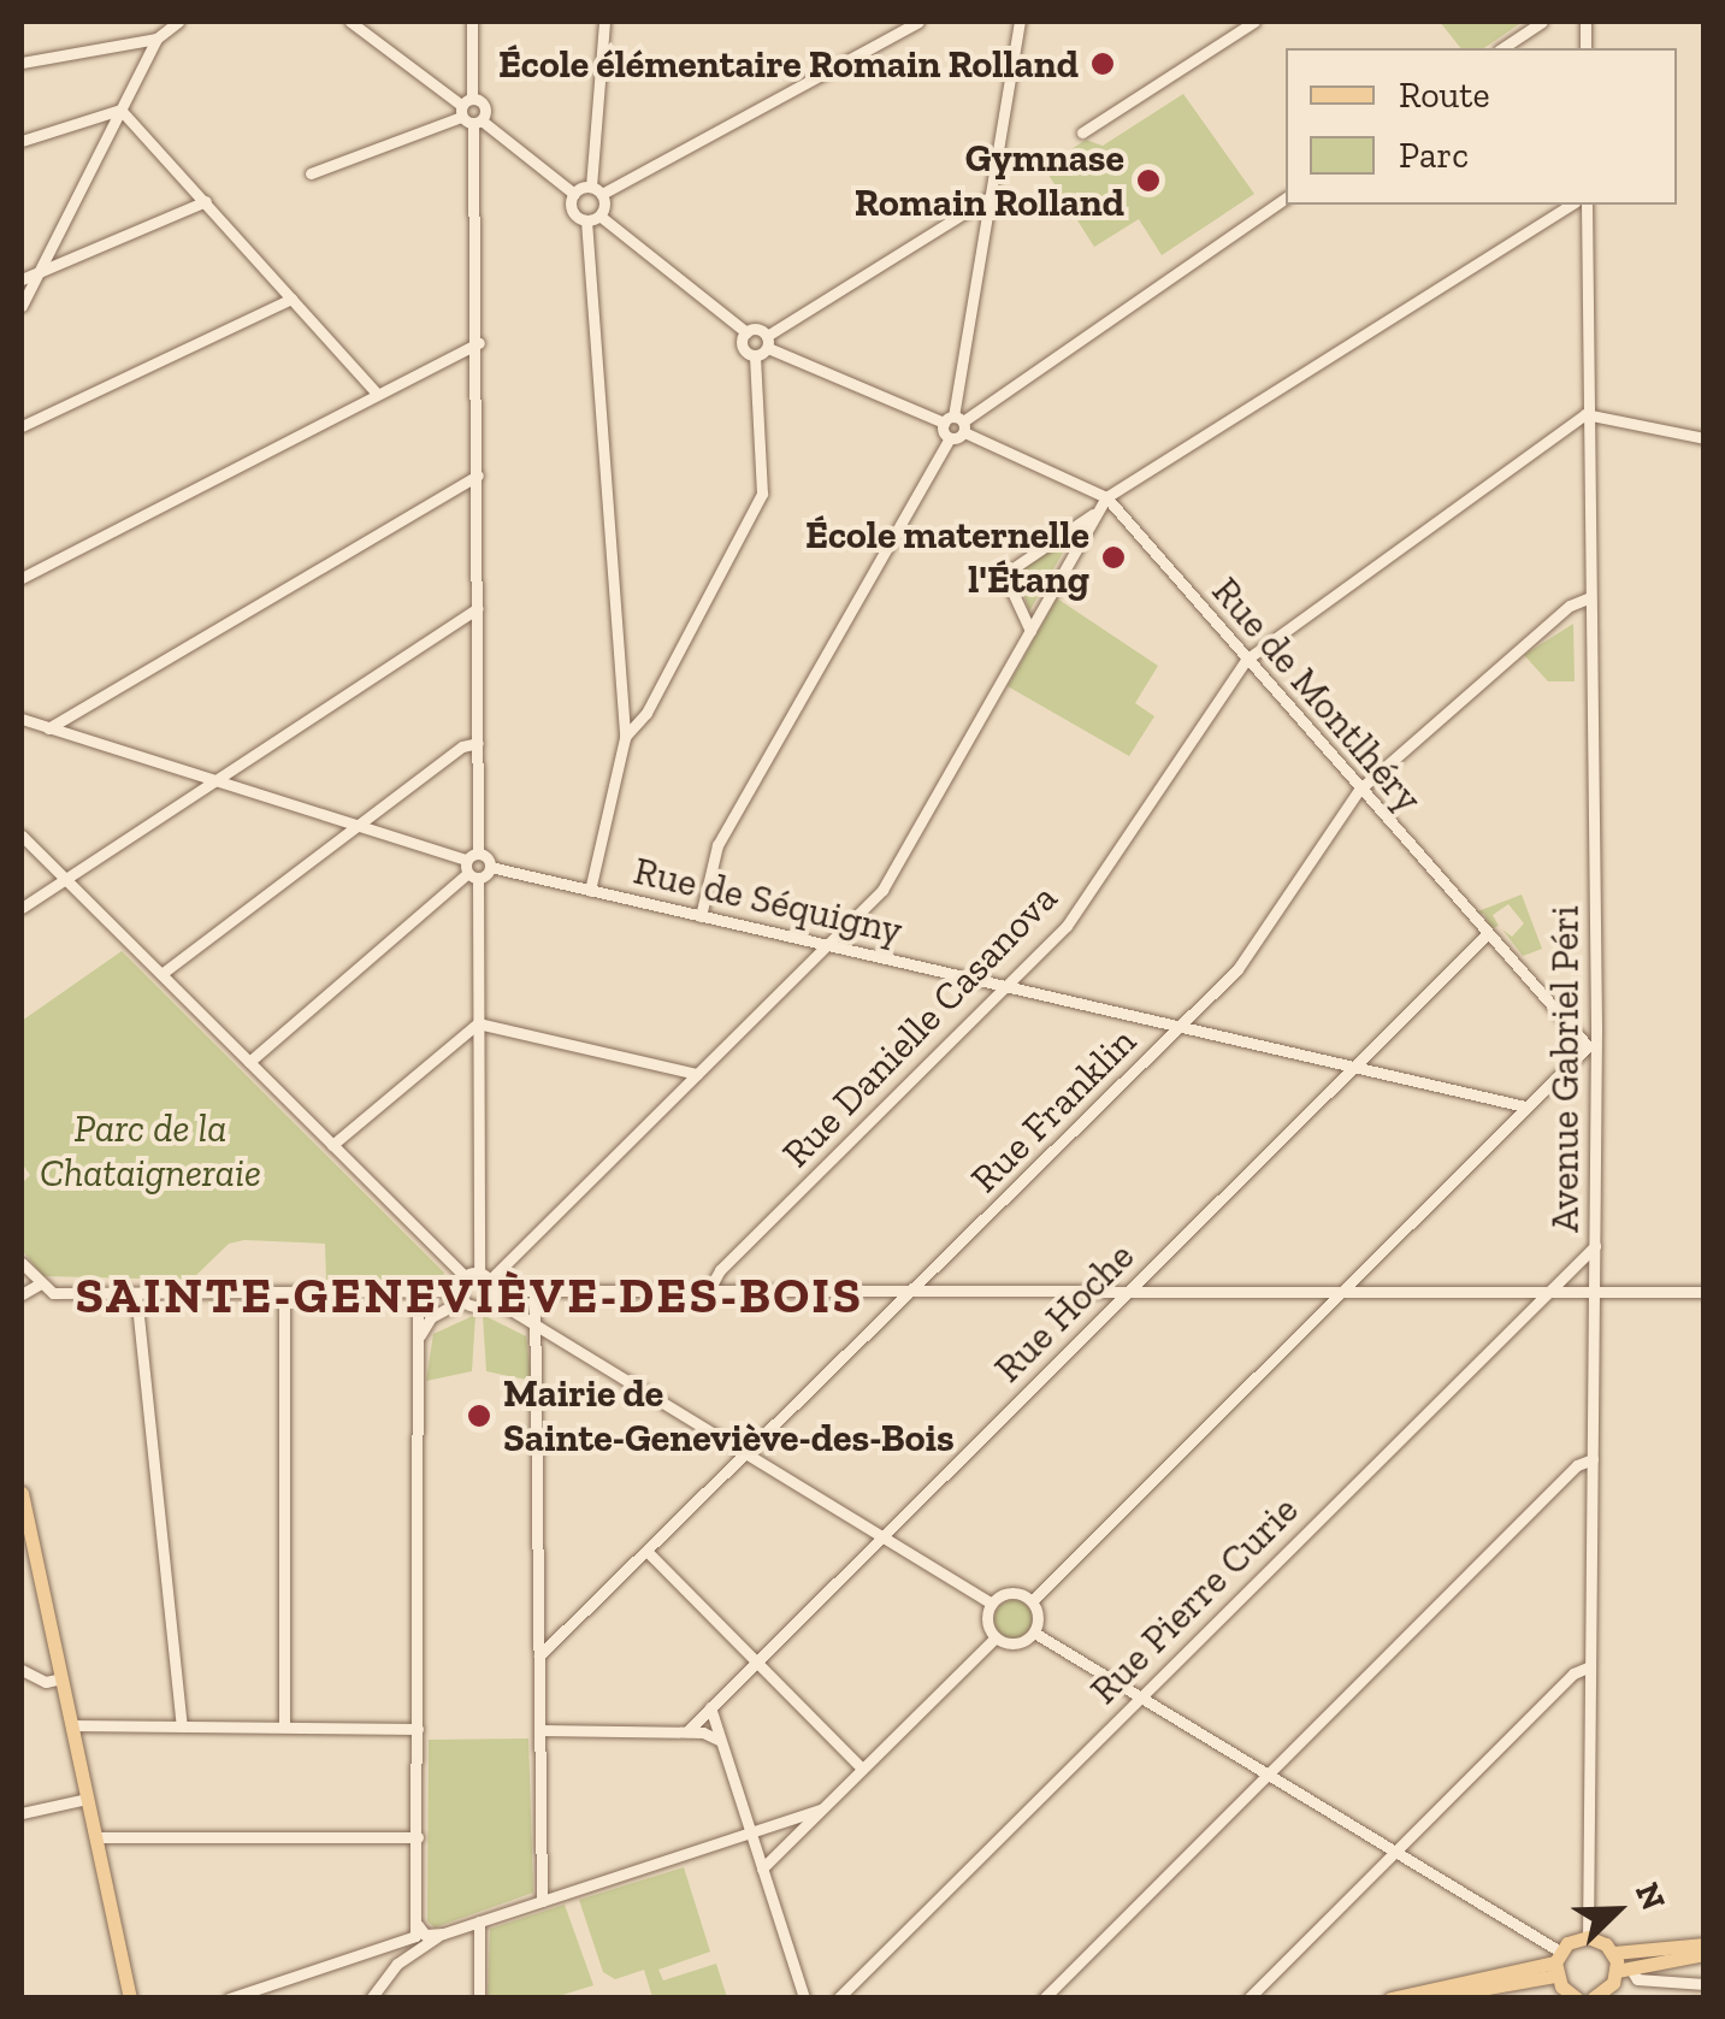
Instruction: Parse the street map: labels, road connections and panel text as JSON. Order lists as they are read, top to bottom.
{
  "streets": {
    "street": [
      "Rue de Montlhéry",
      "Rue de Séquigny",
      "Rue Danielle Casanova",
      "Avenue Gabriel Péri",
      "Rue Franklin",
      "Rue Hoche",
      "Rue Pierre Curie"
    ]
  },
  "crossings": [
    ["Rue de Montlhéry", "Rue Danielle Casanova"],
    ["Rue de Montlhéry", "Avenue Gabriel Péri"],
    ["Rue de Montlhéry", "Rue Franklin"],
    ["Rue de Montlhéry", "Rue Hoche"],
    ["Rue de Séquigny", "Rue Danielle Casanova"],
    ["Rue de Séquigny", "Rue Franklin"],
    ["Rue de Séquigny", "Rue Hoche"],
    ["Rue Danielle Casanova", "Avenue Gabriel Péri"],
    ["Avenue Gabriel Péri", "Rue Franklin"],
    ["Avenue Gabriel Péri", "Rue Pierre Curie"]
  ],
  "districts": ["SAINTE-GENEVIÈVE-DES-BOIS"],
  "parks": ["Parc de la Chataigneraie"],
  "places": [
    "École élémentaire Romain Rolland",
    "Gymnase Romain Rolland",
    "École maternelle l'Étang",
    "Mairie de Sainte-Geneviève-des-Bois"
  ],
  "legend": ["Route", "Parc"],
  "north": "top right"
}
